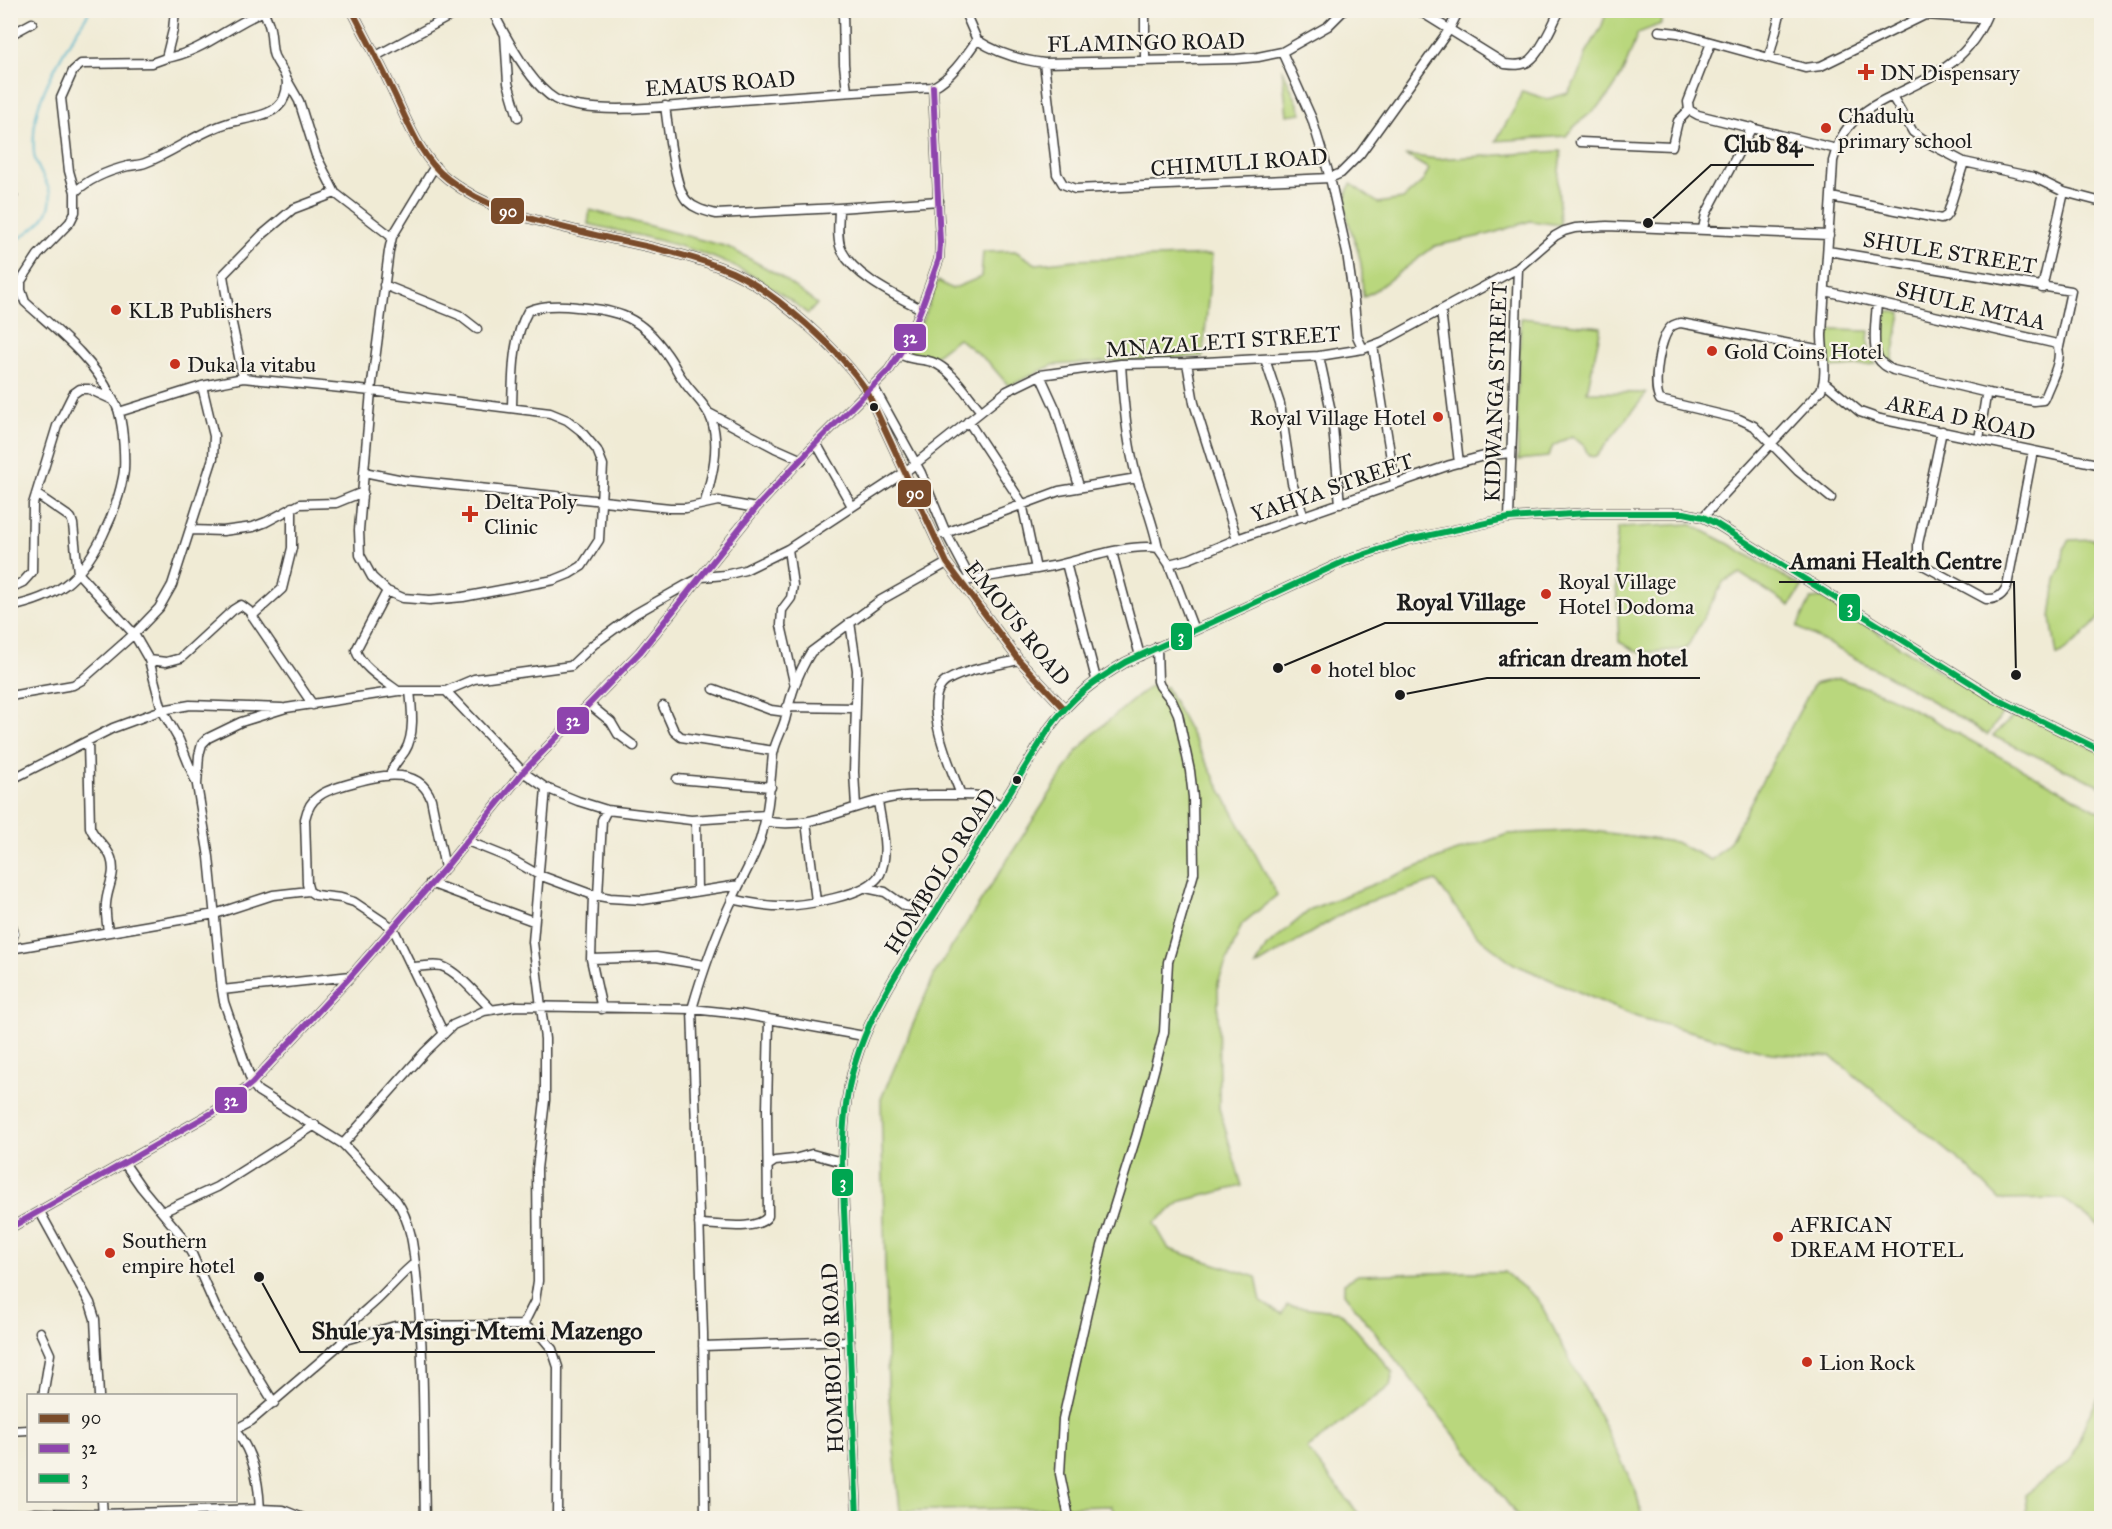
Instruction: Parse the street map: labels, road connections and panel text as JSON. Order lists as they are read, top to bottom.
{
  "streets": {
    "street": [
      "FLAMINGO ROAD",
      "EMAUS ROAD",
      "CHIMULI ROAD",
      "SHULE STREET",
      "SHULE MTAA",
      "MNAZALETI STREET",
      "KIDWANGA STREET",
      "AREA D ROAD",
      "YAHYA STREET",
      "EMOUS ROAD",
      "HOMBOLO ROAD"
    ]
  },
  "crossings": [
    ["FLAMINGO ROAD", "CHIMULI ROAD"],
    ["MNAZALETI STREET", "KIDWANGA STREET"],
    ["MNAZALETI STREET", "EMOUS ROAD"],
    ["KIDWANGA STREET", "YAHYA STREET"],
    ["KIDWANGA STREET", "HOMBOLO ROAD"],
    ["EMOUS ROAD", "HOMBOLO ROAD"]
  ],
  "places": {
    "health": ["DN Dispensary", "Delta Poly Clinic"],
    "other": [
      "Chadulu primary school",
      "Club 84",
      "KLB Publishers",
      "Gold Coins Hotel",
      "Duka la vitabu",
      "Royal Village Hotel",
      "Royal Village Hotel Dodoma",
      "Royal Village",
      "hotel bloc",
      "Amani Health Centre",
      "african dream hotel",
      "AFRICAN DREAM HOTEL",
      "Southern empire hotel",
      "Shule ya Msingi Mtemi Mazengo",
      "Lion Rock"
    ]
  },
  "lines": ["transit line 90", "transit line 32", "transit line 3"],
  "legend": ["90", "32", "3"]
}
